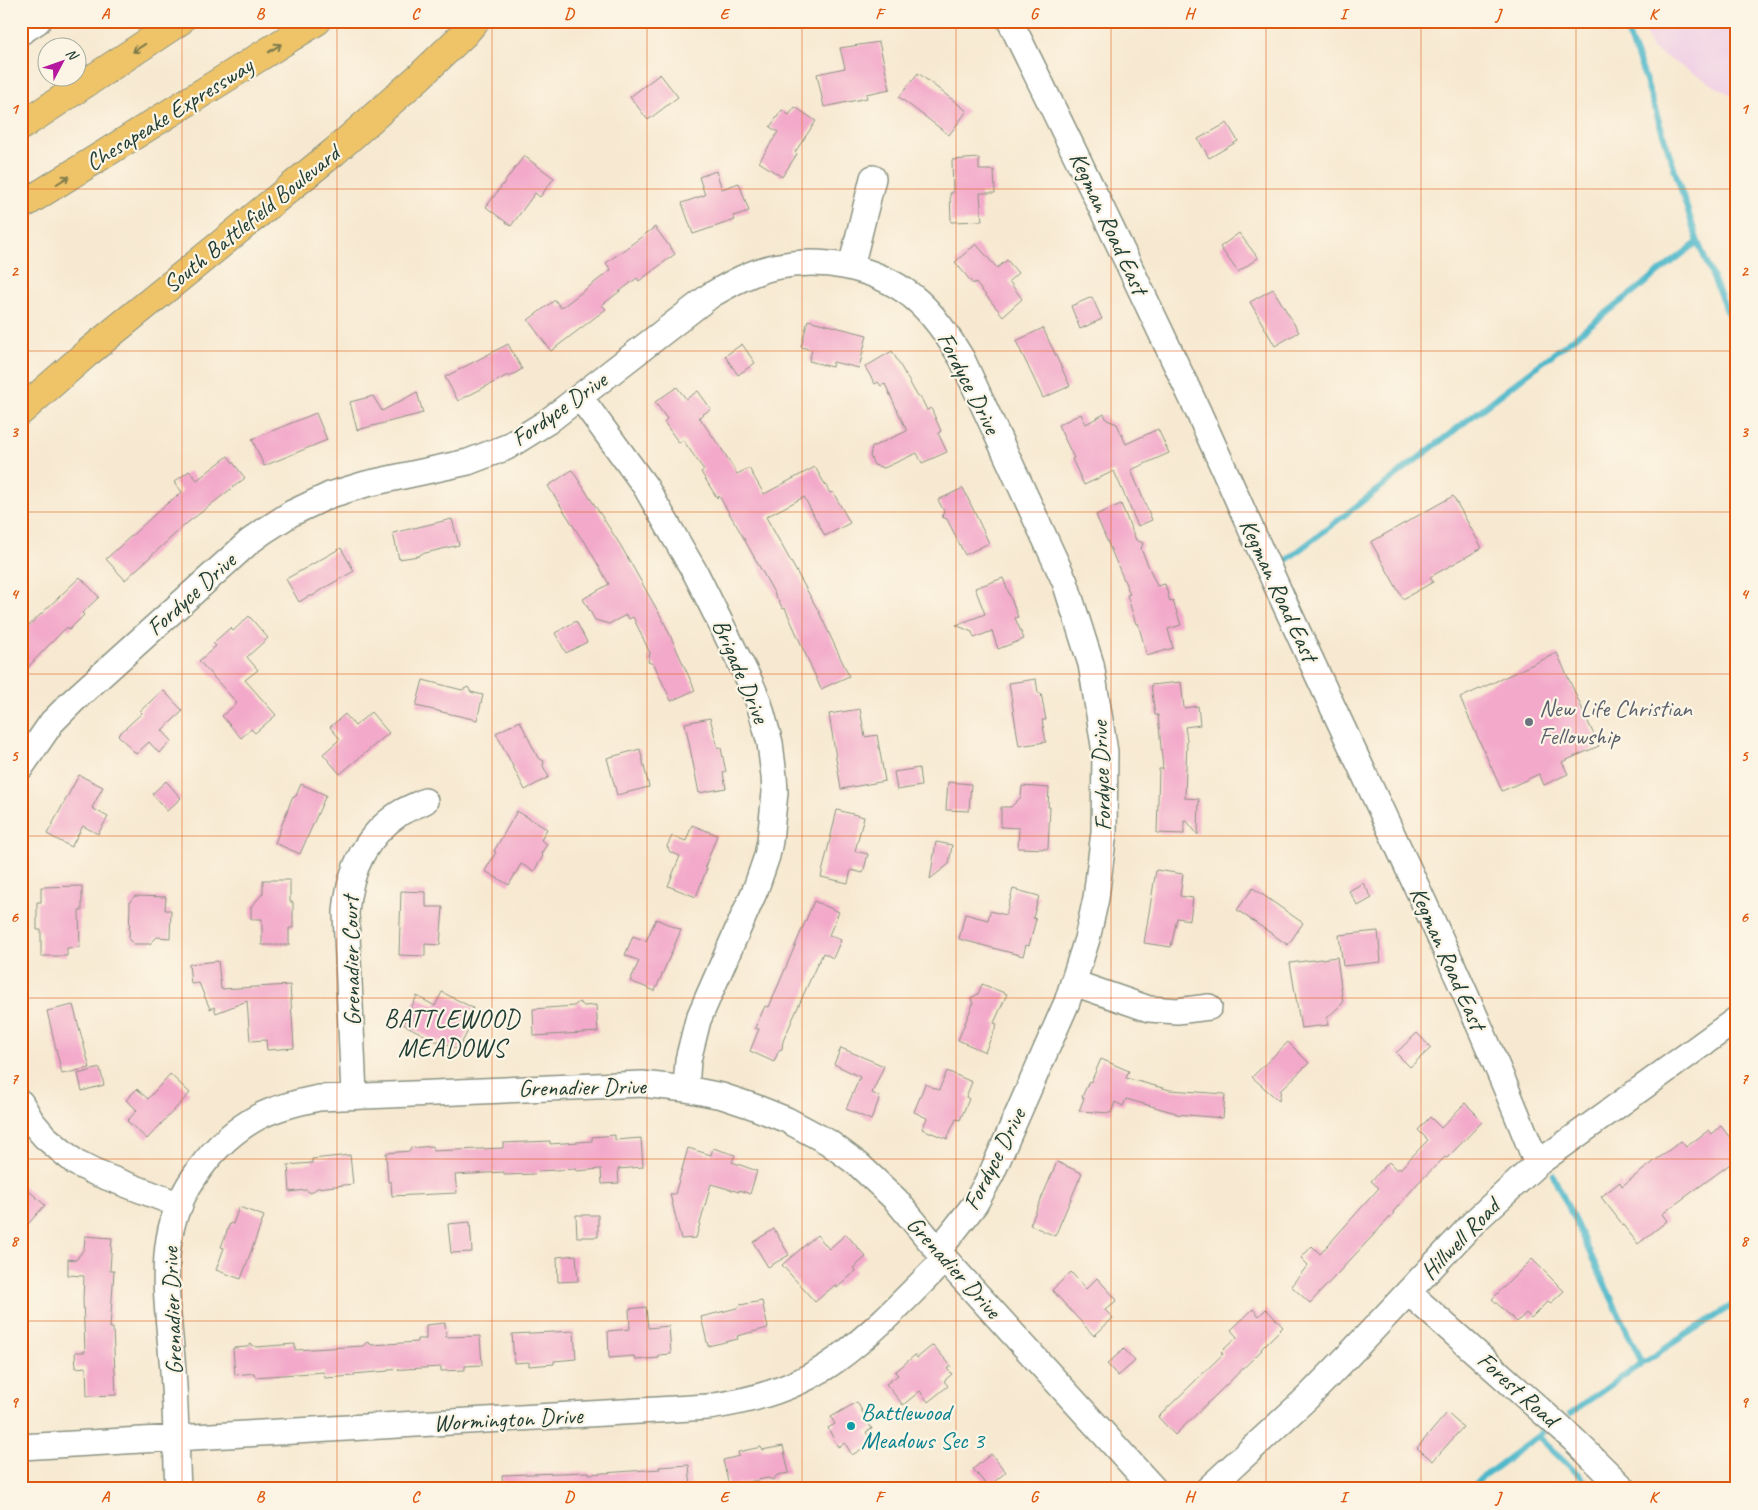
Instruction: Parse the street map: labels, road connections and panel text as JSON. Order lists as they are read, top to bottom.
{
  "streets": {
    "main road": ["Chesapeake Expressway", "South Battlefield Boulevard"],
    "street": [
      "Kegman Road East",
      "Fordyce Drive",
      "Brigade Drive",
      "Grenadier Court",
      "Grenadier Drive",
      "Hillwell Road",
      "Forest Road",
      "Wormington Drive"
    ]
  },
  "crossings": [
    ["Kegman Road East", "Hillwell Road"],
    ["Fordyce Drive", "Brigade Drive"],
    ["Fordyce Drive", "Grenadier Drive"],
    ["Fordyce Drive", "Wormington Drive"],
    ["Brigade Drive", "Grenadier Drive"],
    ["Grenadier Court", "Grenadier Drive"],
    ["Grenadier Drive", "Wormington Drive"],
    ["Hillwell Road", "Forest Road"]
  ],
  "districts": ["BATTLEWOOD MEADOWS"],
  "places": ["New Life Christian Fellowship", "Battlewood Meadows Sec 3"],
  "north": "top right",
  "grid": {
    "columns": [
      "A",
      "B",
      "C",
      "D",
      "E",
      "F",
      "G",
      "H",
      "I",
      "J",
      "K"
    ],
    "rows": [
      "1",
      "2",
      "3",
      "4",
      "5",
      "6",
      "7",
      "8",
      "9"
    ]
  }
}
